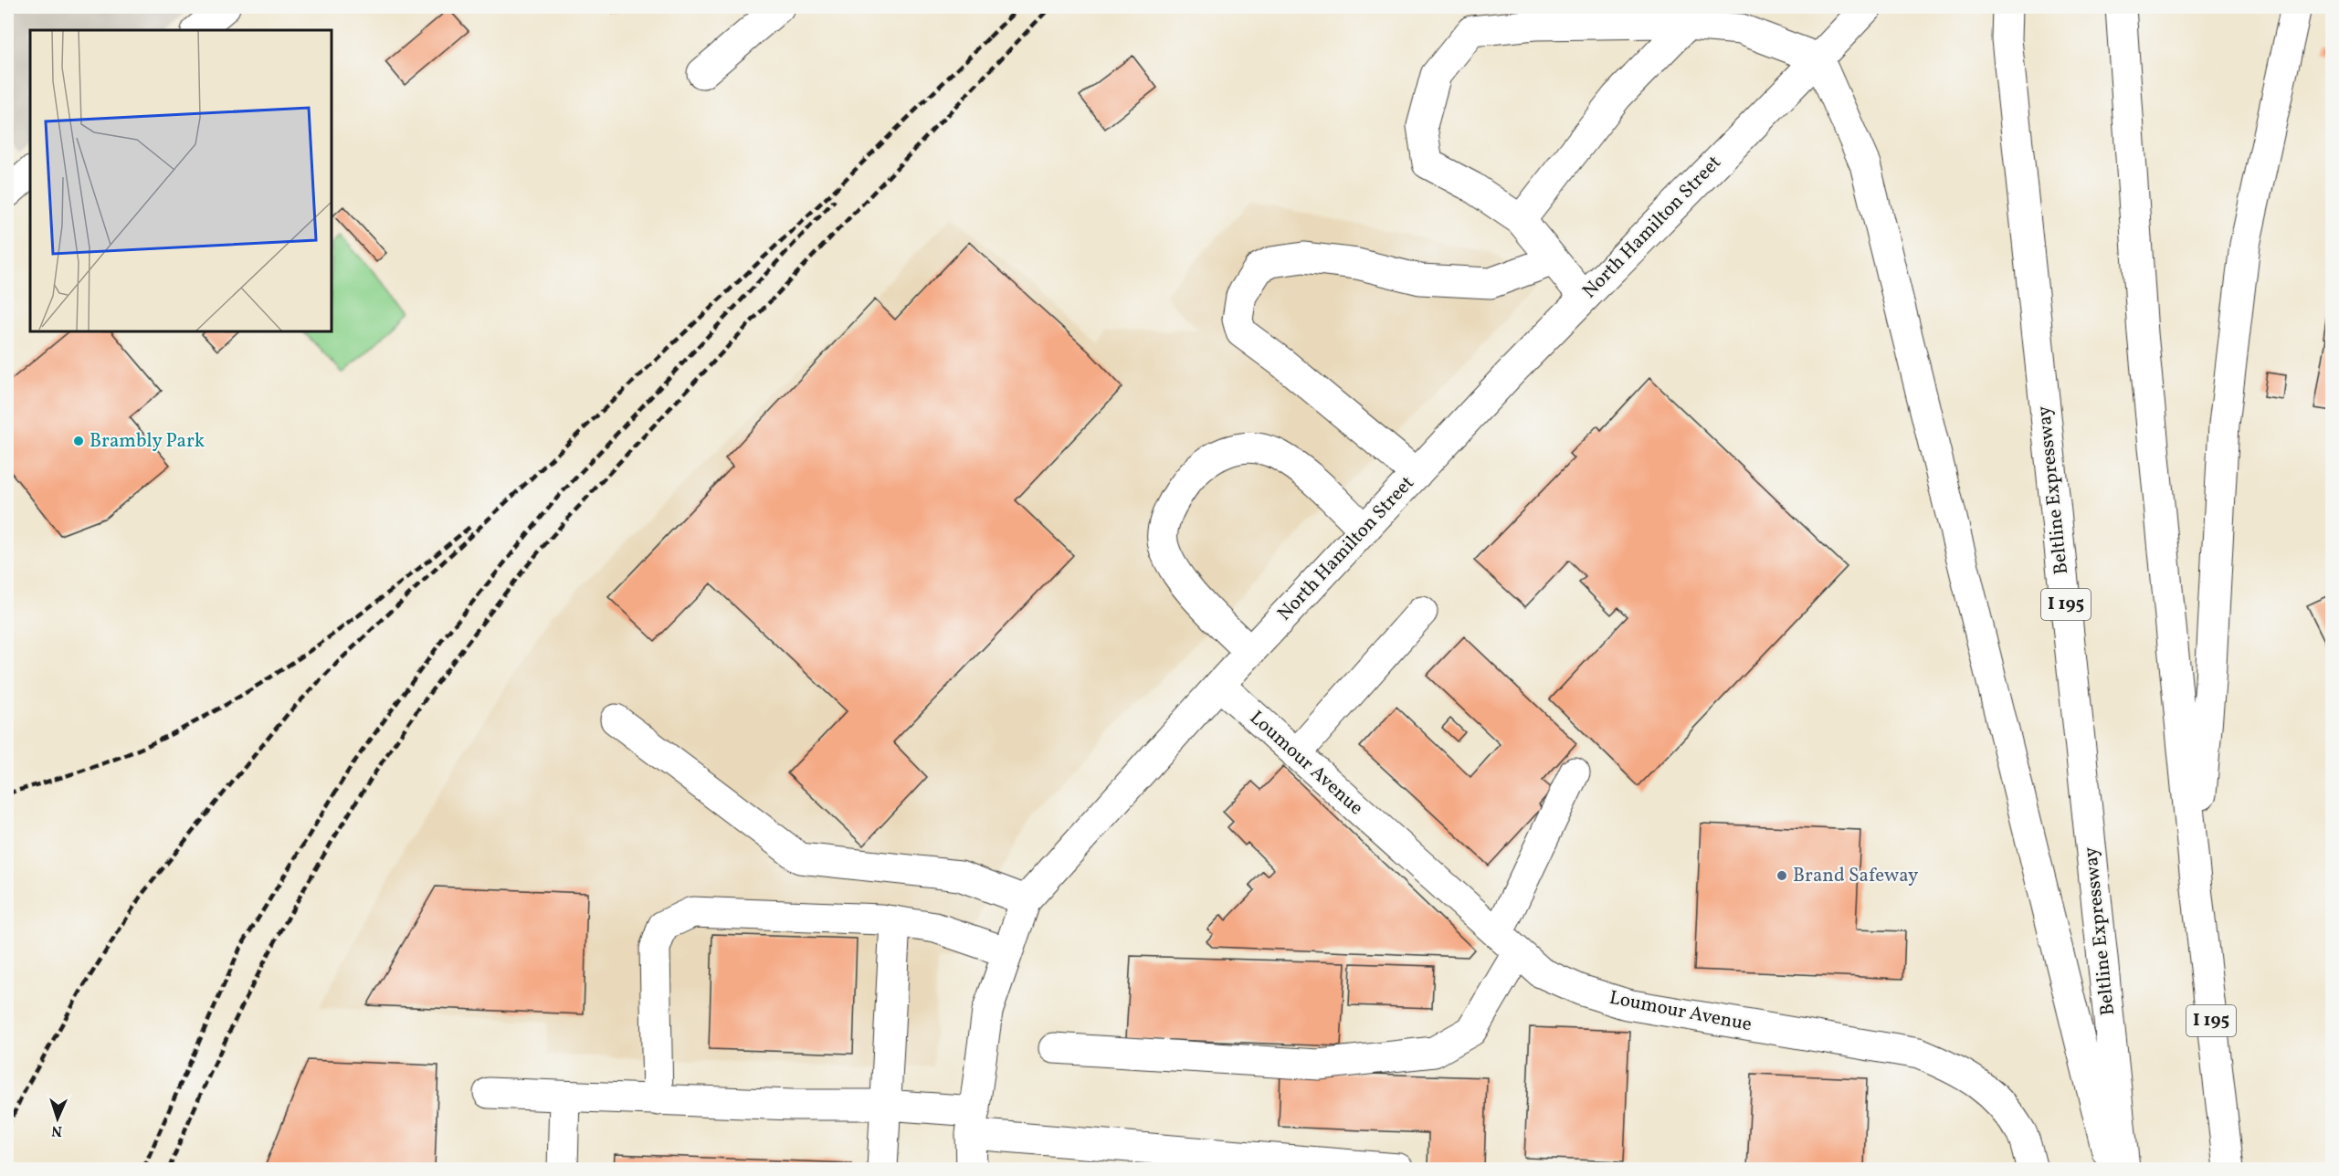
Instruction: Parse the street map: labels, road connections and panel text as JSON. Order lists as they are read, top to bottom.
{
  "streets": {
    "main road": [
      "North Hamilton Street",
      "Beltline Expressway",
      "I 195",
      "Loumour Avenue"
    ]
  },
  "crossings": [
    ["North Hamilton Street", "Loumour Avenue"]
  ],
  "places": ["Brambly Park", "Brand Safeway"],
  "north": "bottom"
}
